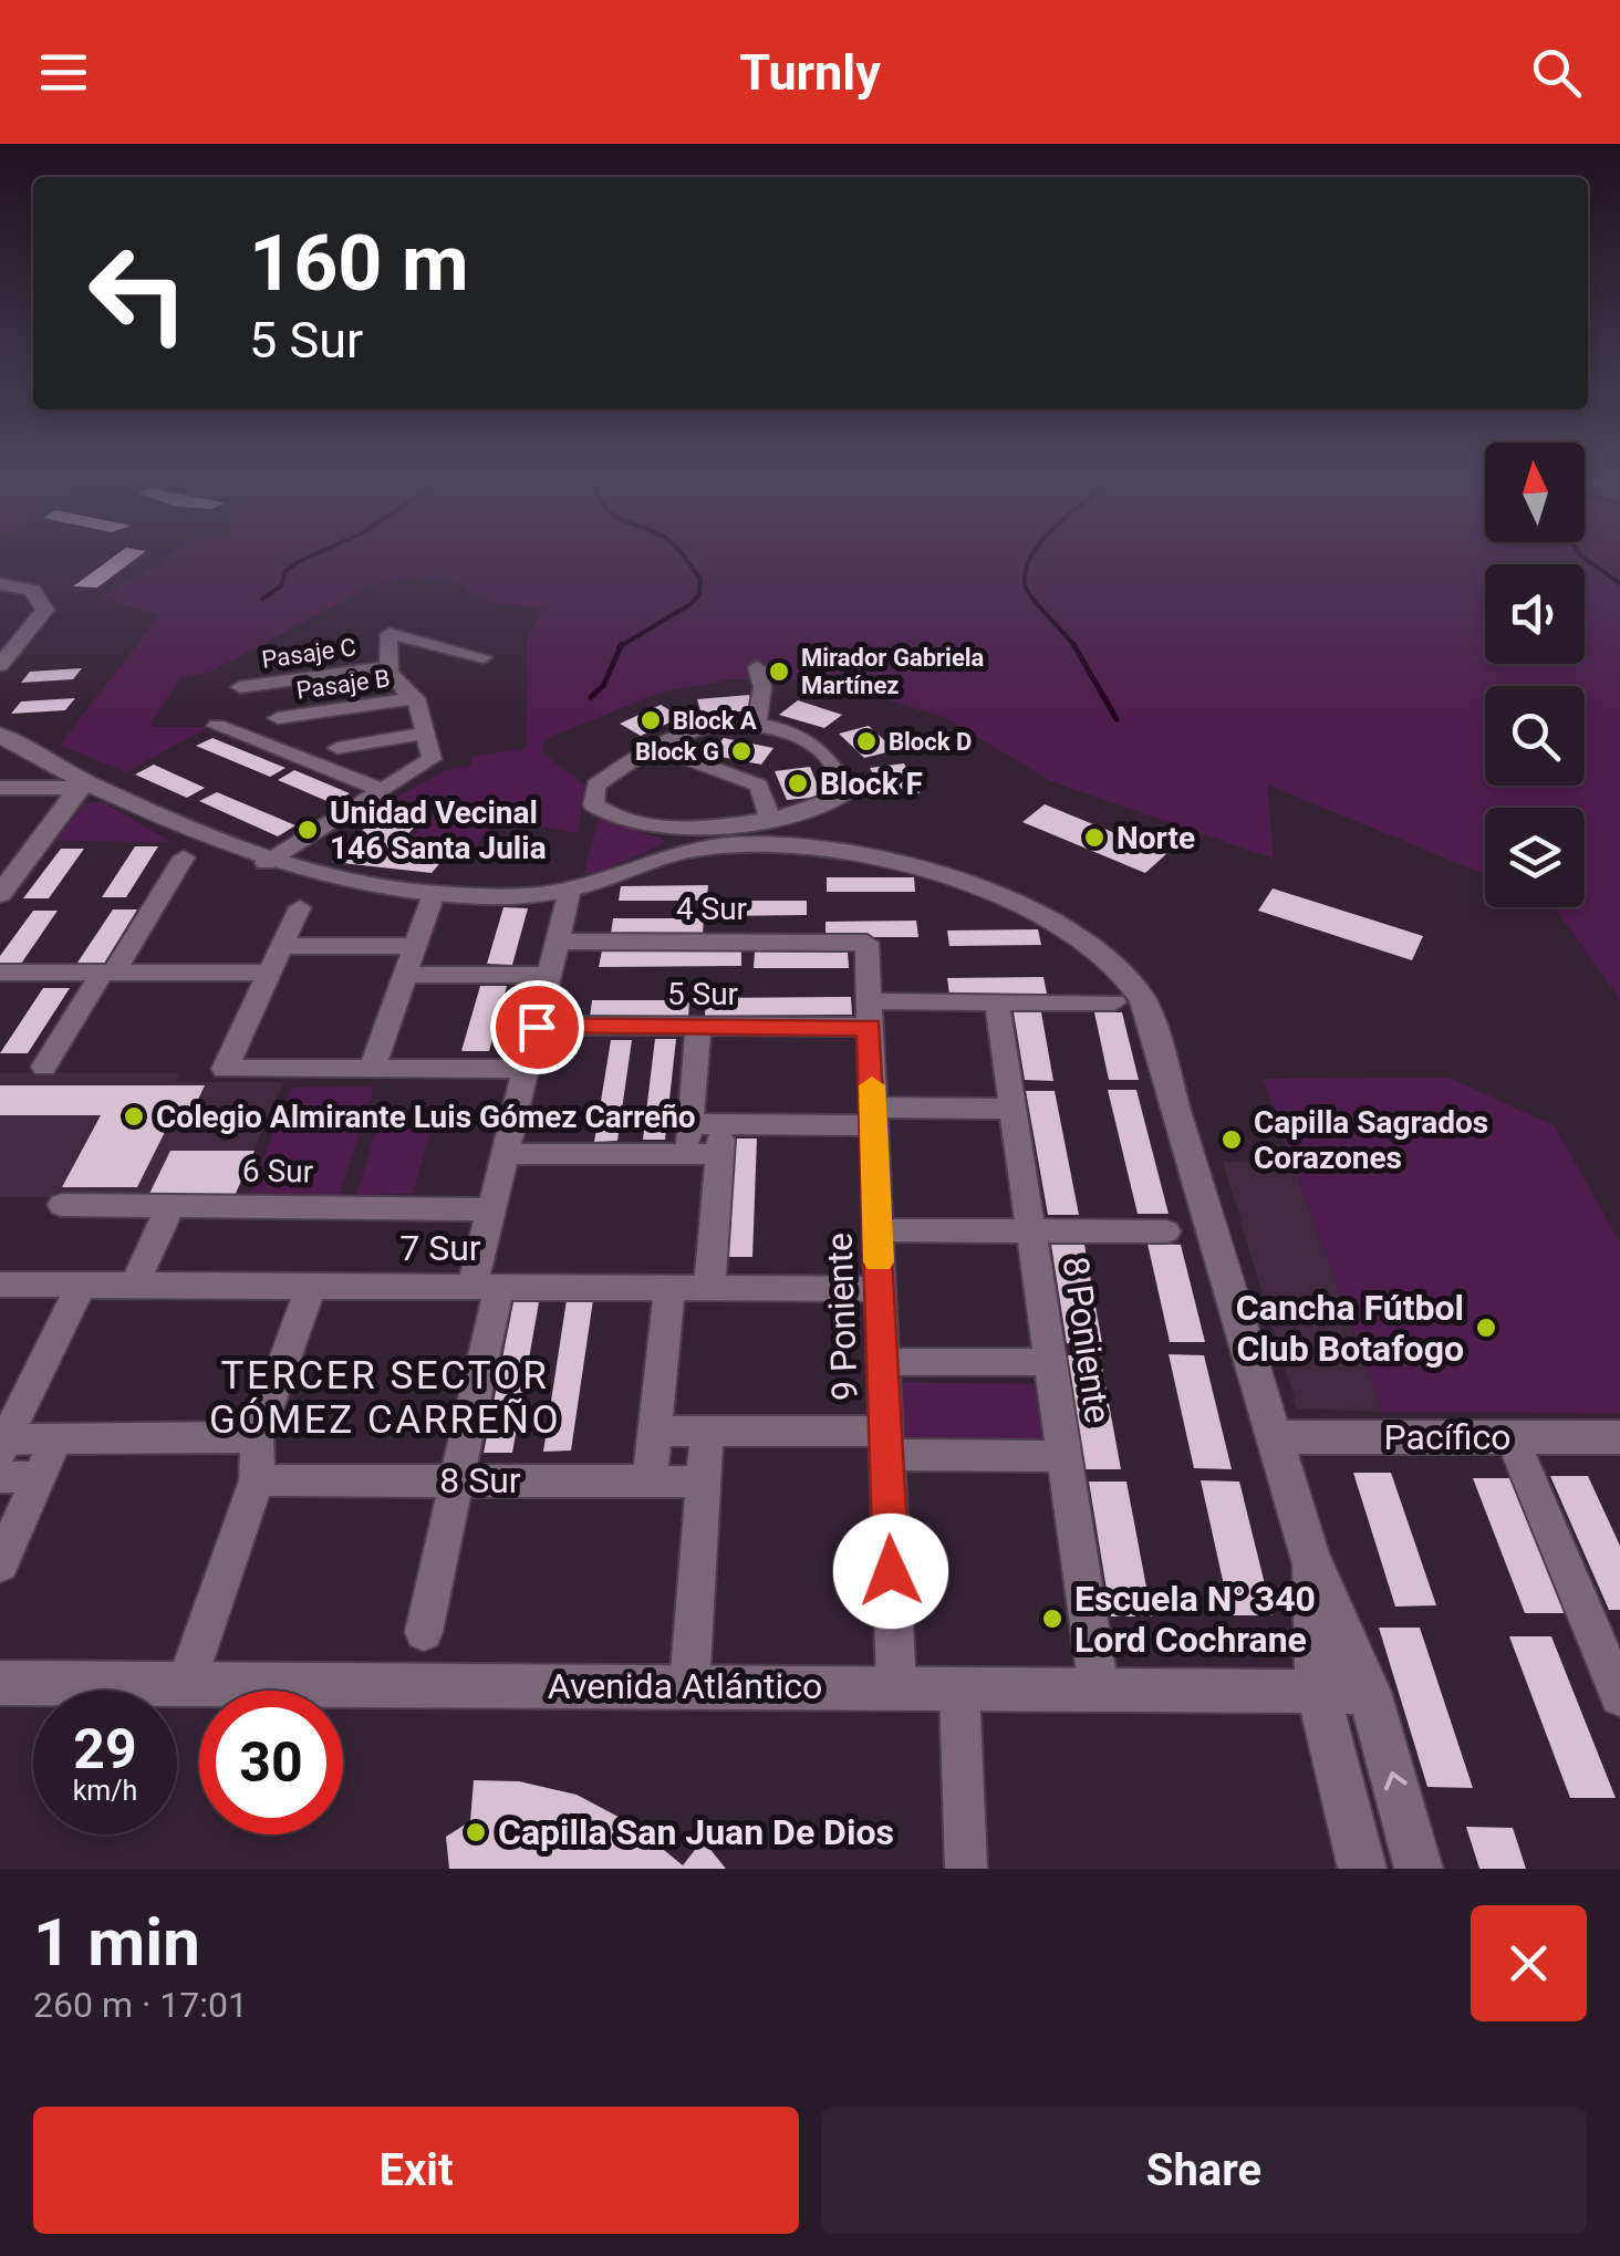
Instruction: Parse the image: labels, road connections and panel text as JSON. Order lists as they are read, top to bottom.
{
  "streets": {
    "street": [
      "Pasaje C",
      "Pasaje B",
      "4 Sur",
      "5 Sur",
      "6 Sur",
      "7 Sur",
      "9 Poniente",
      "8 Poniente",
      "Pacífico",
      "8 Sur",
      "Avenida Atlántico"
    ]
  },
  "crossings": [
    ["4 Sur", "9 Poniente"],
    ["5 Sur", "9 Poniente"],
    ["5 Sur", "8 Poniente"],
    ["7 Sur", "9 Poniente"],
    ["9 Poniente", "Avenida Atlántico"],
    ["8 Poniente", "Avenida Atlántico"]
  ],
  "districts": ["TERCER SECTOR GÓMEZ CARREÑO"],
  "places": [
    "Mirador Gabriela Martínez",
    "Block A",
    "Block D",
    "Block G",
    "Block F",
    "Unidad Vecinal 146 Santa Julia",
    "Norte",
    "Colegio Almirante Luis Gómez Carreño",
    "Capilla Sagrados Corazones",
    "Cancha Fútbol Club Botafogo",
    "Escuela N° 340 Lord Cochrane",
    "Capilla San Juan De Dios"
  ],
  "north": "top",
  "page": {
    "header": "Turnly",
    "turn": ["160 m", "5 Sur"],
    "speed": "29 km/h",
    "limit": "30",
    "heading": ["1 min", "260 m · 17:01"],
    "buttons": ["Exit", "Share"]
  }
}
